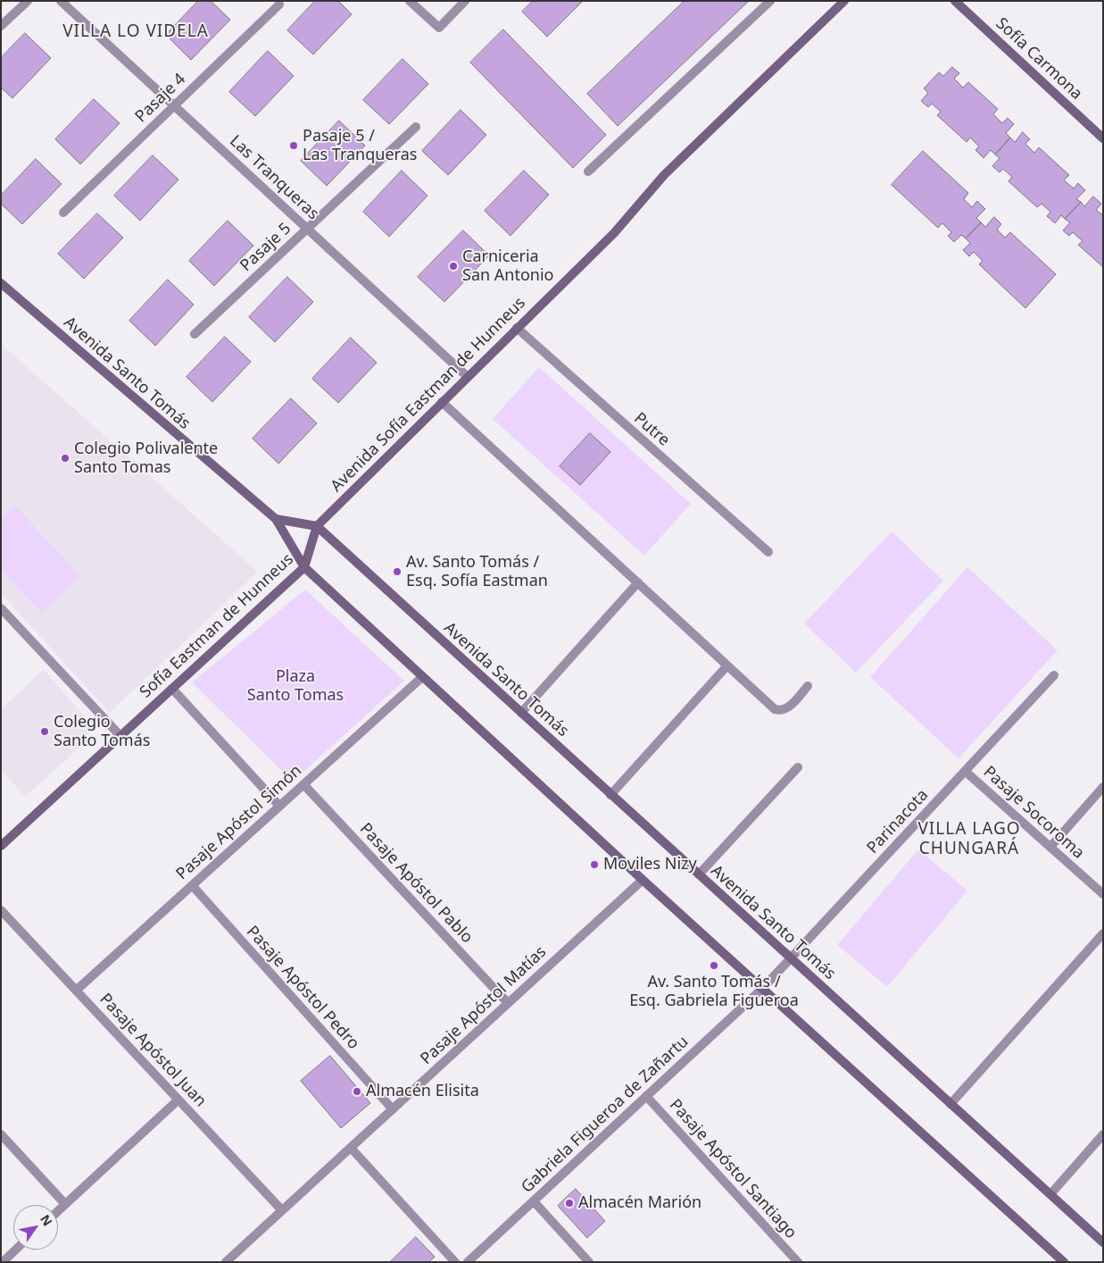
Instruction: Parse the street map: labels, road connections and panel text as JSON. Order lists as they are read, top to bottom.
{
  "streets": {
    "main road": [
      "Sofía Carmona",
      "Avenida Santo Tomás",
      "Avenida Sofía Eastman de Hunneus",
      "Sofía Eastman de Hunneus"
    ],
    "street": [
      "Pasaje 4",
      "Las Tranqueras",
      "Pasaje 5",
      "Putre",
      "Pasaje Socoroma",
      "Parinacota",
      "Pasaje Apóstol Simón",
      "Pasaje Apóstol Pablo",
      "Pasaje Apóstol Pedro",
      "Pasaje Apóstol Matías",
      "Pasaje Apóstol Juan",
      "Gabriela Figueroa de Zañartu",
      "Pasaje Apóstol Santiago"
    ]
  },
  "crossings": [
    ["Pasaje 4", "Las Tranqueras"],
    ["Las Tranqueras", "Pasaje 5"],
    ["Las Tranqueras", "Avenida Sofía Eastman de Hunneus"],
    ["Avenida Santo Tomás", "Avenida Sofía Eastman de Hunneus"],
    ["Avenida Santo Tomás", "Sofía Eastman de Hunneus"],
    ["Avenida Santo Tomás", "Parinacota"],
    ["Avenida Santo Tomás", "Pasaje Apóstol Simón"],
    ["Avenida Santo Tomás", "Pasaje Apóstol Matías"],
    ["Avenida Santo Tomás", "Gabriela Figueroa de Zañartu"],
    ["Avenida Sofía Eastman de Hunneus", "Putre"],
    ["Avenida Sofía Eastman de Hunneus", "Sofía Eastman de Hunneus"],
    ["Pasaje Socoroma", "Parinacota"],
    ["Parinacota", "Gabriela Figueroa de Zañartu"],
    ["Pasaje Apóstol Simón", "Pasaje Apóstol Pablo"],
    ["Pasaje Apóstol Simón", "Pasaje Apóstol Pedro"],
    ["Pasaje Apóstol Simón", "Pasaje Apóstol Juan"],
    ["Pasaje Apóstol Pablo", "Pasaje Apóstol Matías"],
    ["Pasaje Apóstol Pedro", "Pasaje Apóstol Matías"],
    ["Pasaje Apóstol Matías", "Pasaje Apóstol Juan"],
    ["Gabriela Figueroa de Zañartu", "Pasaje Apóstol Santiago"]
  ],
  "districts": ["VILLA LO VIDELA", "VILLA LAGO CHUNGARÁ"],
  "parks": ["Plaza Santo Tomas"],
  "places": [
    "Pasaje 5 / Las Tranqueras",
    "Carniceria San Antonio",
    "Colegio Polivalente Santo Tomas",
    "Av. Santo Tomás / Esq. Sofía Eastman",
    "Colegio Santo Tomás",
    "Moviles Nizy",
    "Av. Santo Tomás / Esq. Gabriela Figueroa",
    "Almacén Elisita",
    "Almacén Marión"
  ],
  "north": "top right"
}
